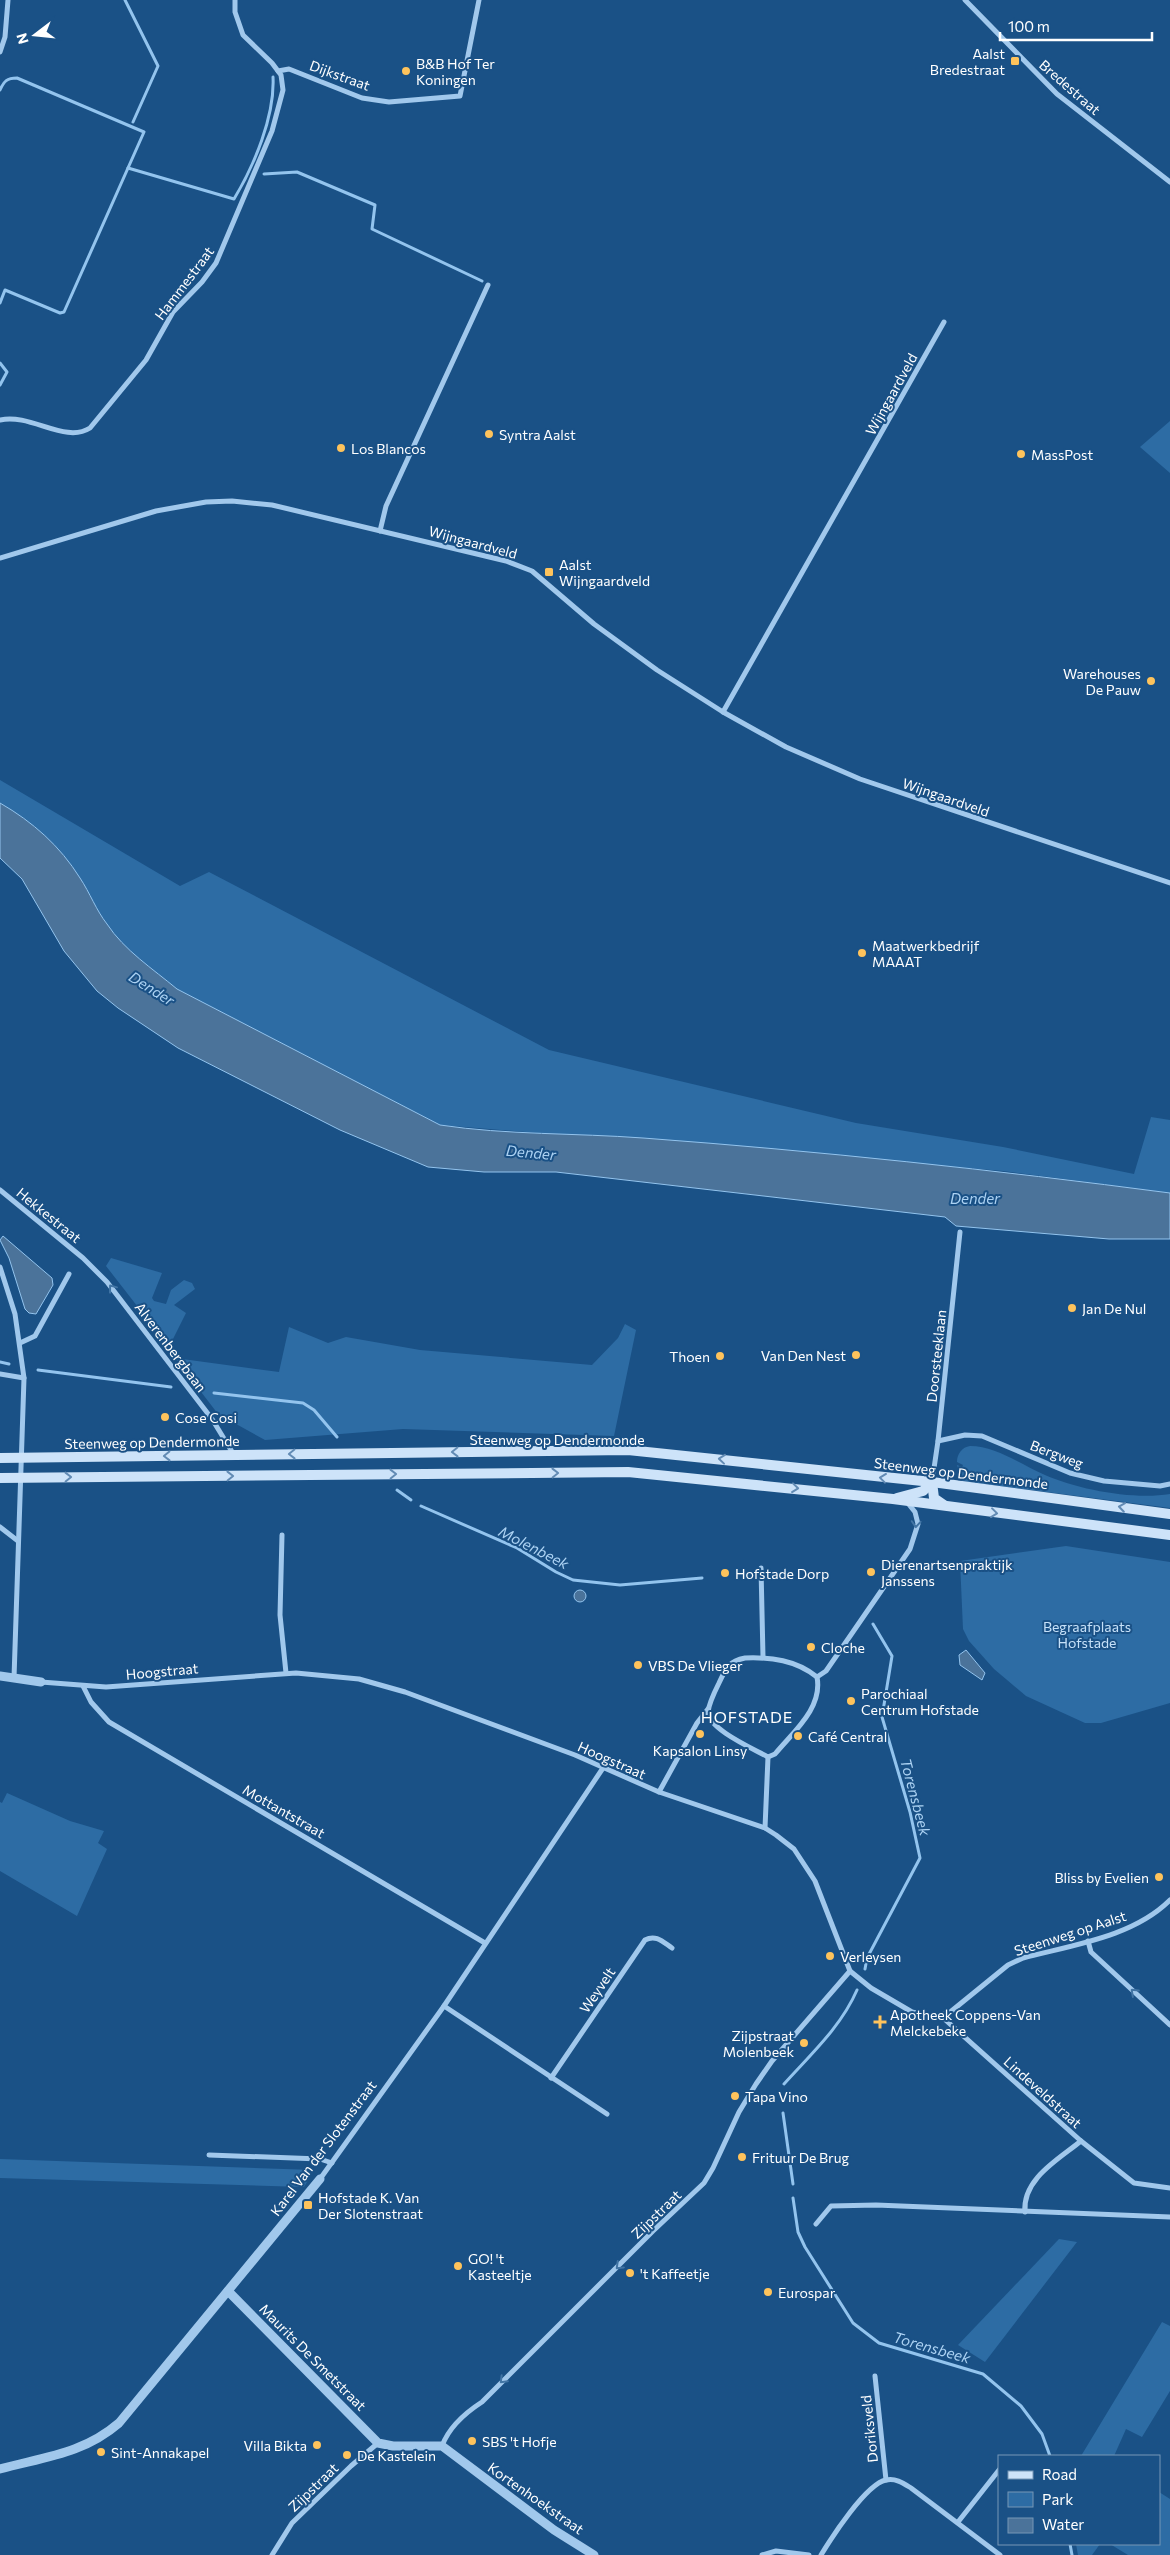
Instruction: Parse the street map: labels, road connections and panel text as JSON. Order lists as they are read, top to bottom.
{
  "streets": {
    "main road": ["Steenweg op Dendermonde"],
    "street": [
      "Dijkstraat",
      "Bredestraat",
      "Hammestraat",
      "Wijngaardveld",
      "Hekkestraat",
      "Alverenbergbaan",
      "Doorsteeklaan",
      "Bergweg",
      "Hoogstraat",
      "Mottantstraat",
      "Steenweg op Aalst",
      "Weyvelt",
      "Lindeveldstraat",
      "Karel Van der Slotenstraat",
      "Zijpstraat",
      "Maurits De Smetstraat",
      "Doriksveld",
      "Kortenhoekstraat"
    ]
  },
  "crossings": [
    ["Dijkstraat", "Hammestraat"],
    ["Hekkestraat", "Alverenbergbaan"],
    ["Alverenbergbaan", "Steenweg op Dendermonde"],
    ["Doorsteeklaan", "Steenweg op Dendermonde"],
    ["Doorsteeklaan", "Bergweg"],
    ["Hoogstraat", "Mottantstraat"],
    ["Hoogstraat", "Karel Van der Slotenstraat"],
    ["Hoogstraat", "Zijpstraat"],
    ["Mottantstraat", "Karel Van der Slotenstraat"],
    ["Steenweg op Aalst", "Lindeveldstraat"],
    ["Karel Van der Slotenstraat", "Maurits De Smetstraat"],
    ["Zijpstraat", "Maurits De Smetstraat"],
    ["Zijpstraat", "Kortenhoekstraat"]
  ],
  "one_way": ["Alverenbergbaan", "Zijpstraat"],
  "districts": ["HOFSTADE"],
  "water": ["Dender", "Molenbeek", "Torensbeek"],
  "parks": ["Begraafplaats Hofstade"],
  "places": {
    "transit": ["Aalst Bredestraat", "Aalst Wijngaardveld", "Hofstade K. Van Der Slotenstraat"],
    "other": [
      "B&B Hof Ter Koningen",
      "Syntra Aalst",
      "Los Blancos",
      "MassPost",
      "Warehouses De Pauw",
      "Maatwerkbedrijf MAAAT",
      "Jan De Nul",
      "Van Den Nest",
      "Thoen",
      "Cose Cosi",
      "Dierenartsenpraktijk Janssens",
      "Hofstade Dorp",
      "Cloche",
      "VBS De Vlieger",
      "Parochiaal Centrum Hofstade",
      "Kapsalon Linsy",
      "Café Central",
      "Bliss by Evelien",
      "Verleysen",
      "Zijpstraat Molenbeek",
      "Tapa Vino",
      "Frituur De Brug",
      "GO! 't Kasteeltje",
      "'t Kaffeetje",
      "Eurospar",
      "SBS 't Hofje",
      "Villa Bikta",
      "Sint-Annakapel",
      "De Kastelein"
    ],
    "health": ["Apotheek Coppens-Van Melckebeke"]
  },
  "legend": ["Road", "Park", "Water"],
  "scale_bar": "100 m",
  "north": "left"
}
